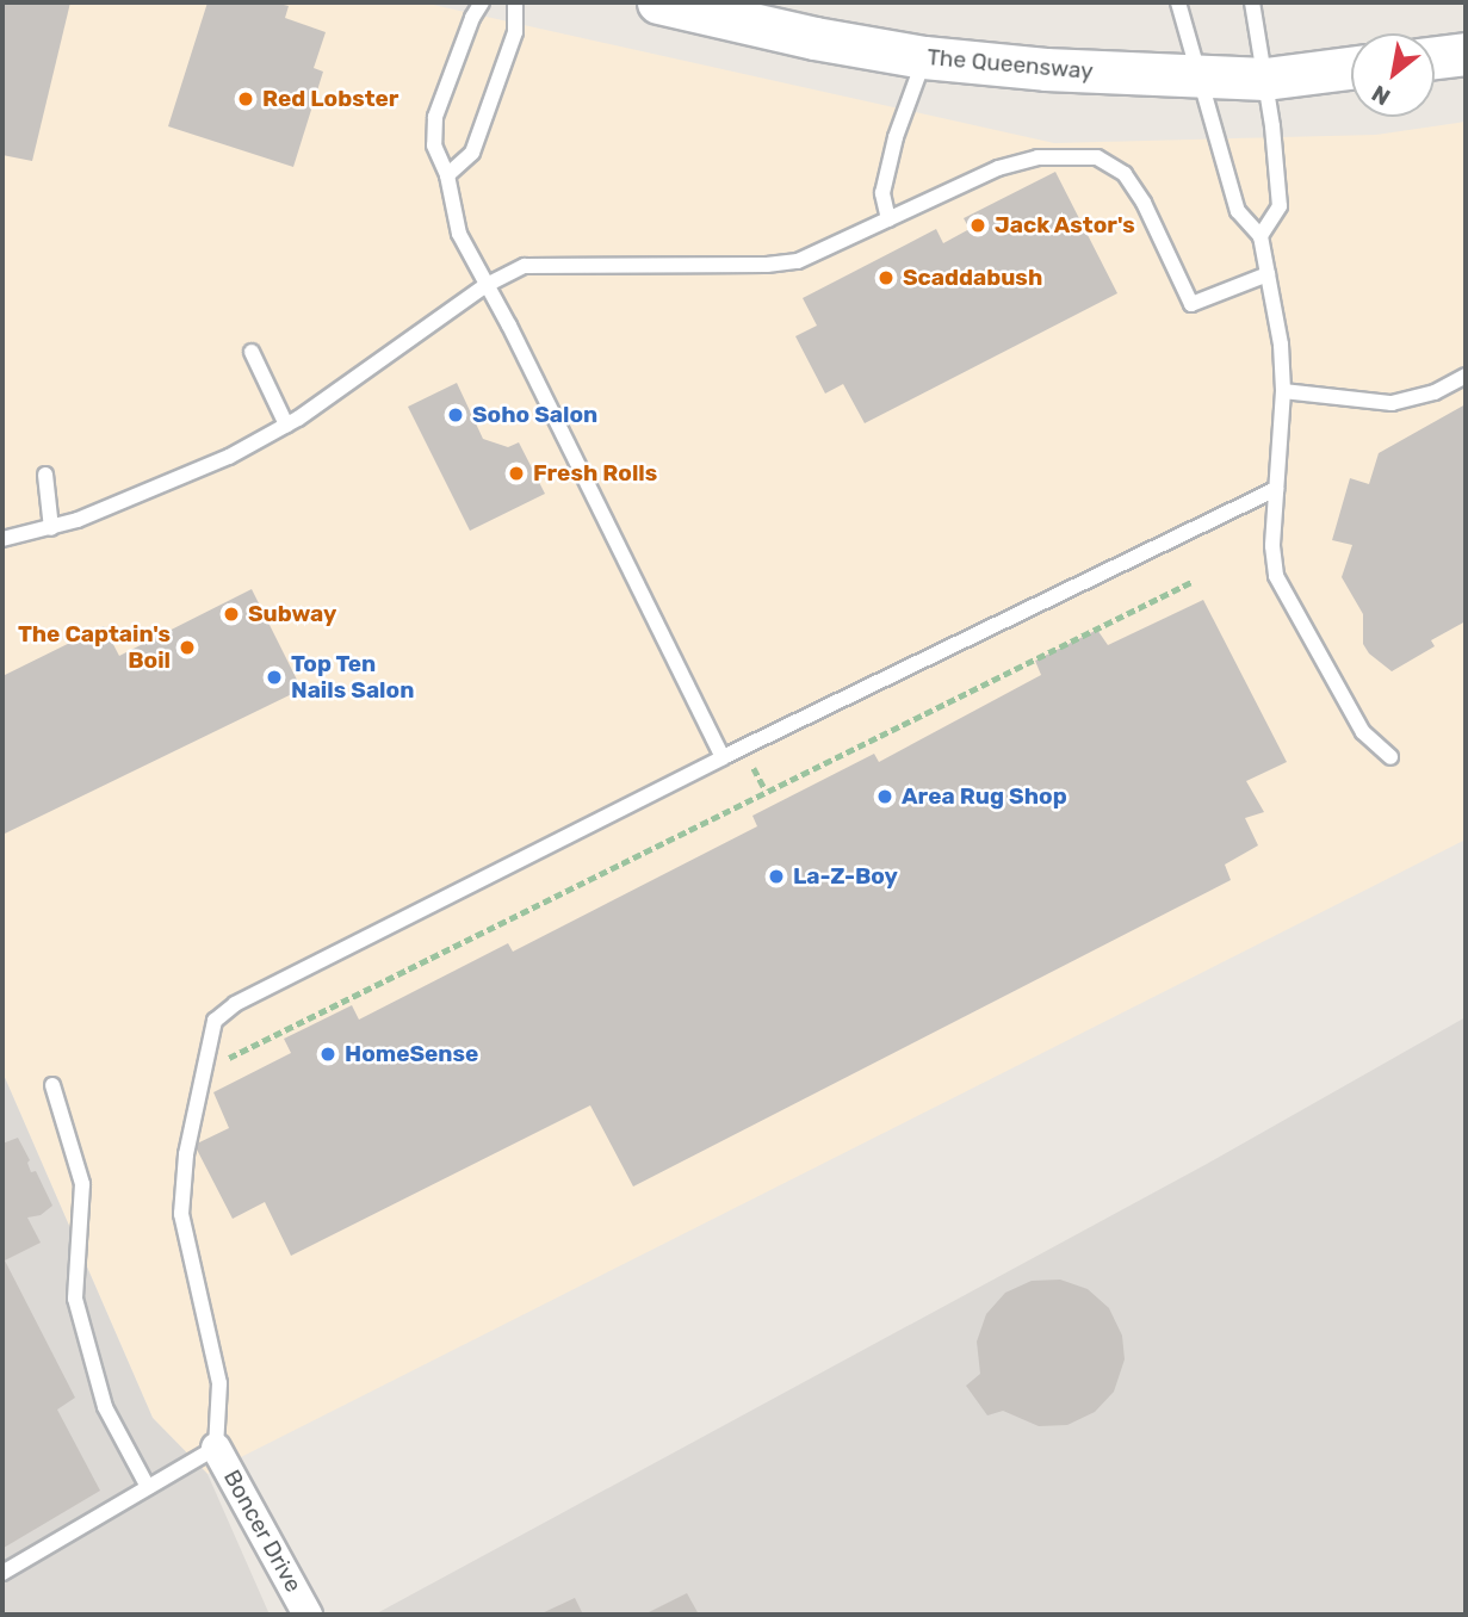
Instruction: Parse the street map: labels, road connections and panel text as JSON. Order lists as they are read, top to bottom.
{
  "streets": {
    "main road": ["The Queensway"],
    "street": ["Boncer Drive"]
  },
  "places": [
    "Red Lobster",
    "Jack Astor's",
    "Scaddabush",
    "Soho Salon",
    "Fresh Rolls",
    "Subway",
    "The Captain's Boil",
    "Top Ten Nails Salon",
    "Area Rug Shop",
    "La-Z-Boy",
    "HomeSense"
  ],
  "north": "bottom left"
}
